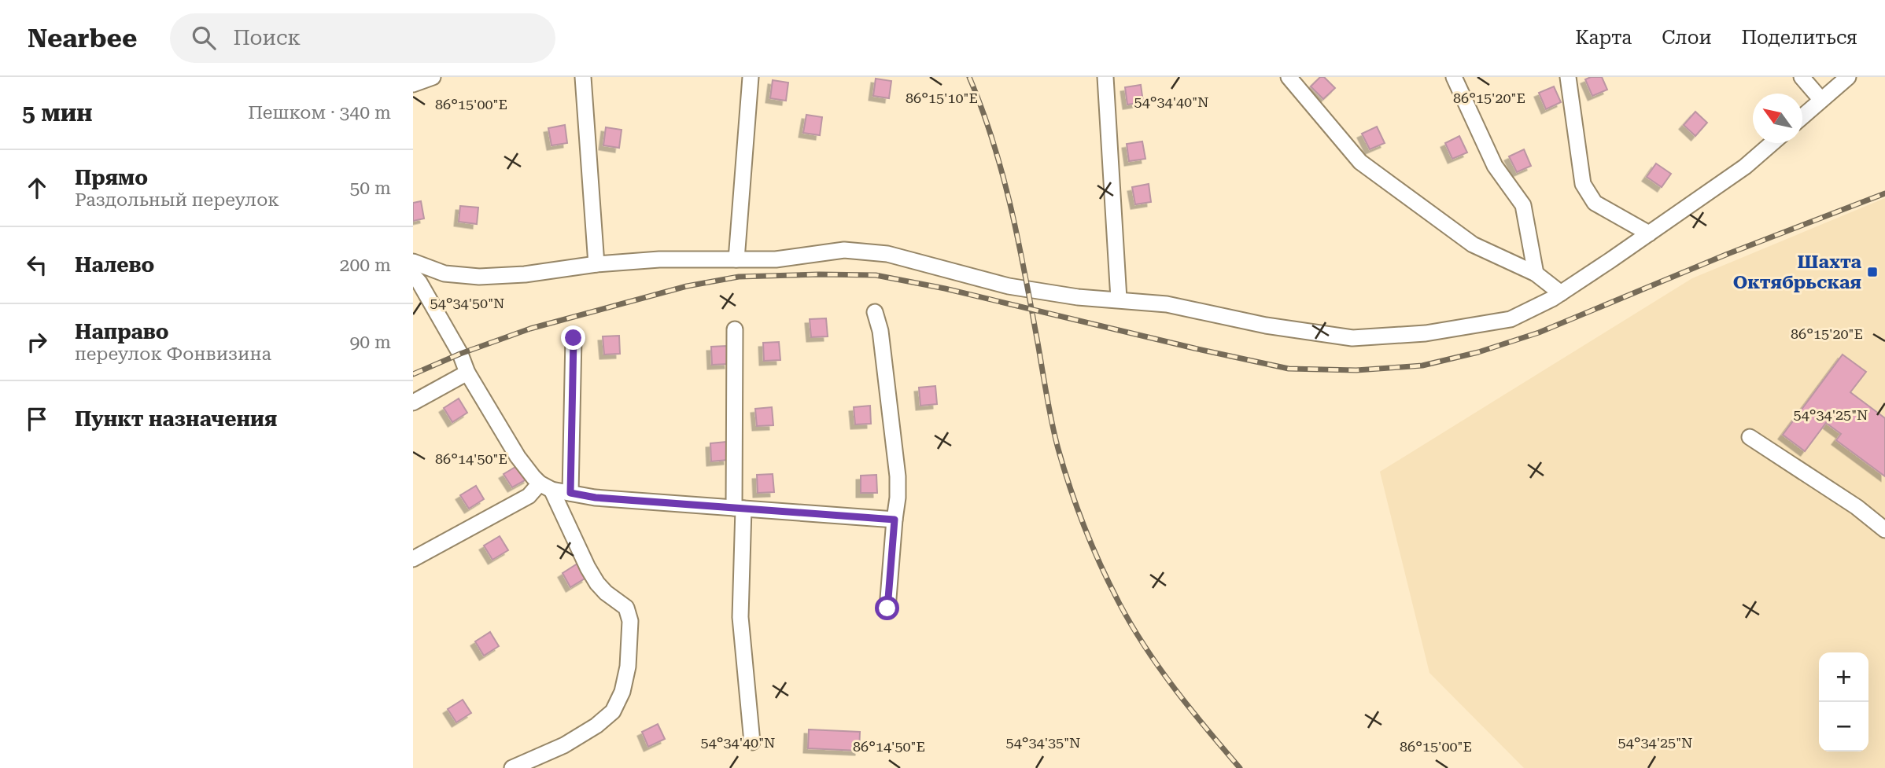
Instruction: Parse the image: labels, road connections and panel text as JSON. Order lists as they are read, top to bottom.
{
  "places": {
    "transit": ["Шахта Октябрьская"]
  },
  "north": "top left",
  "page": {
    "header": "Nearbee",
    "search": "Поиск",
    "nav": ["Карта", "Слои", "Поделиться"],
    "heading": ["5 мин", "Пешком · 340 m"],
    "list": [
      ["Прямо", "Раздольный переулок", "50 m"],
      ["Налево", "200 m"],
      ["Направо", "переулок Фонвизина", "90 m"],
      "Пункт назначения"
    ],
    "map_buttons": ["+", "−"]
  },
  "coordinates": [
    "86°15'10\"E",
    "86°15'20\"E",
    "54°34'40\"N",
    "86°15'00\"E",
    "54°34'50\"N",
    "54°34'25\"N",
    "86°14'50\"E",
    "54°34'35\"N"
  ]
}
